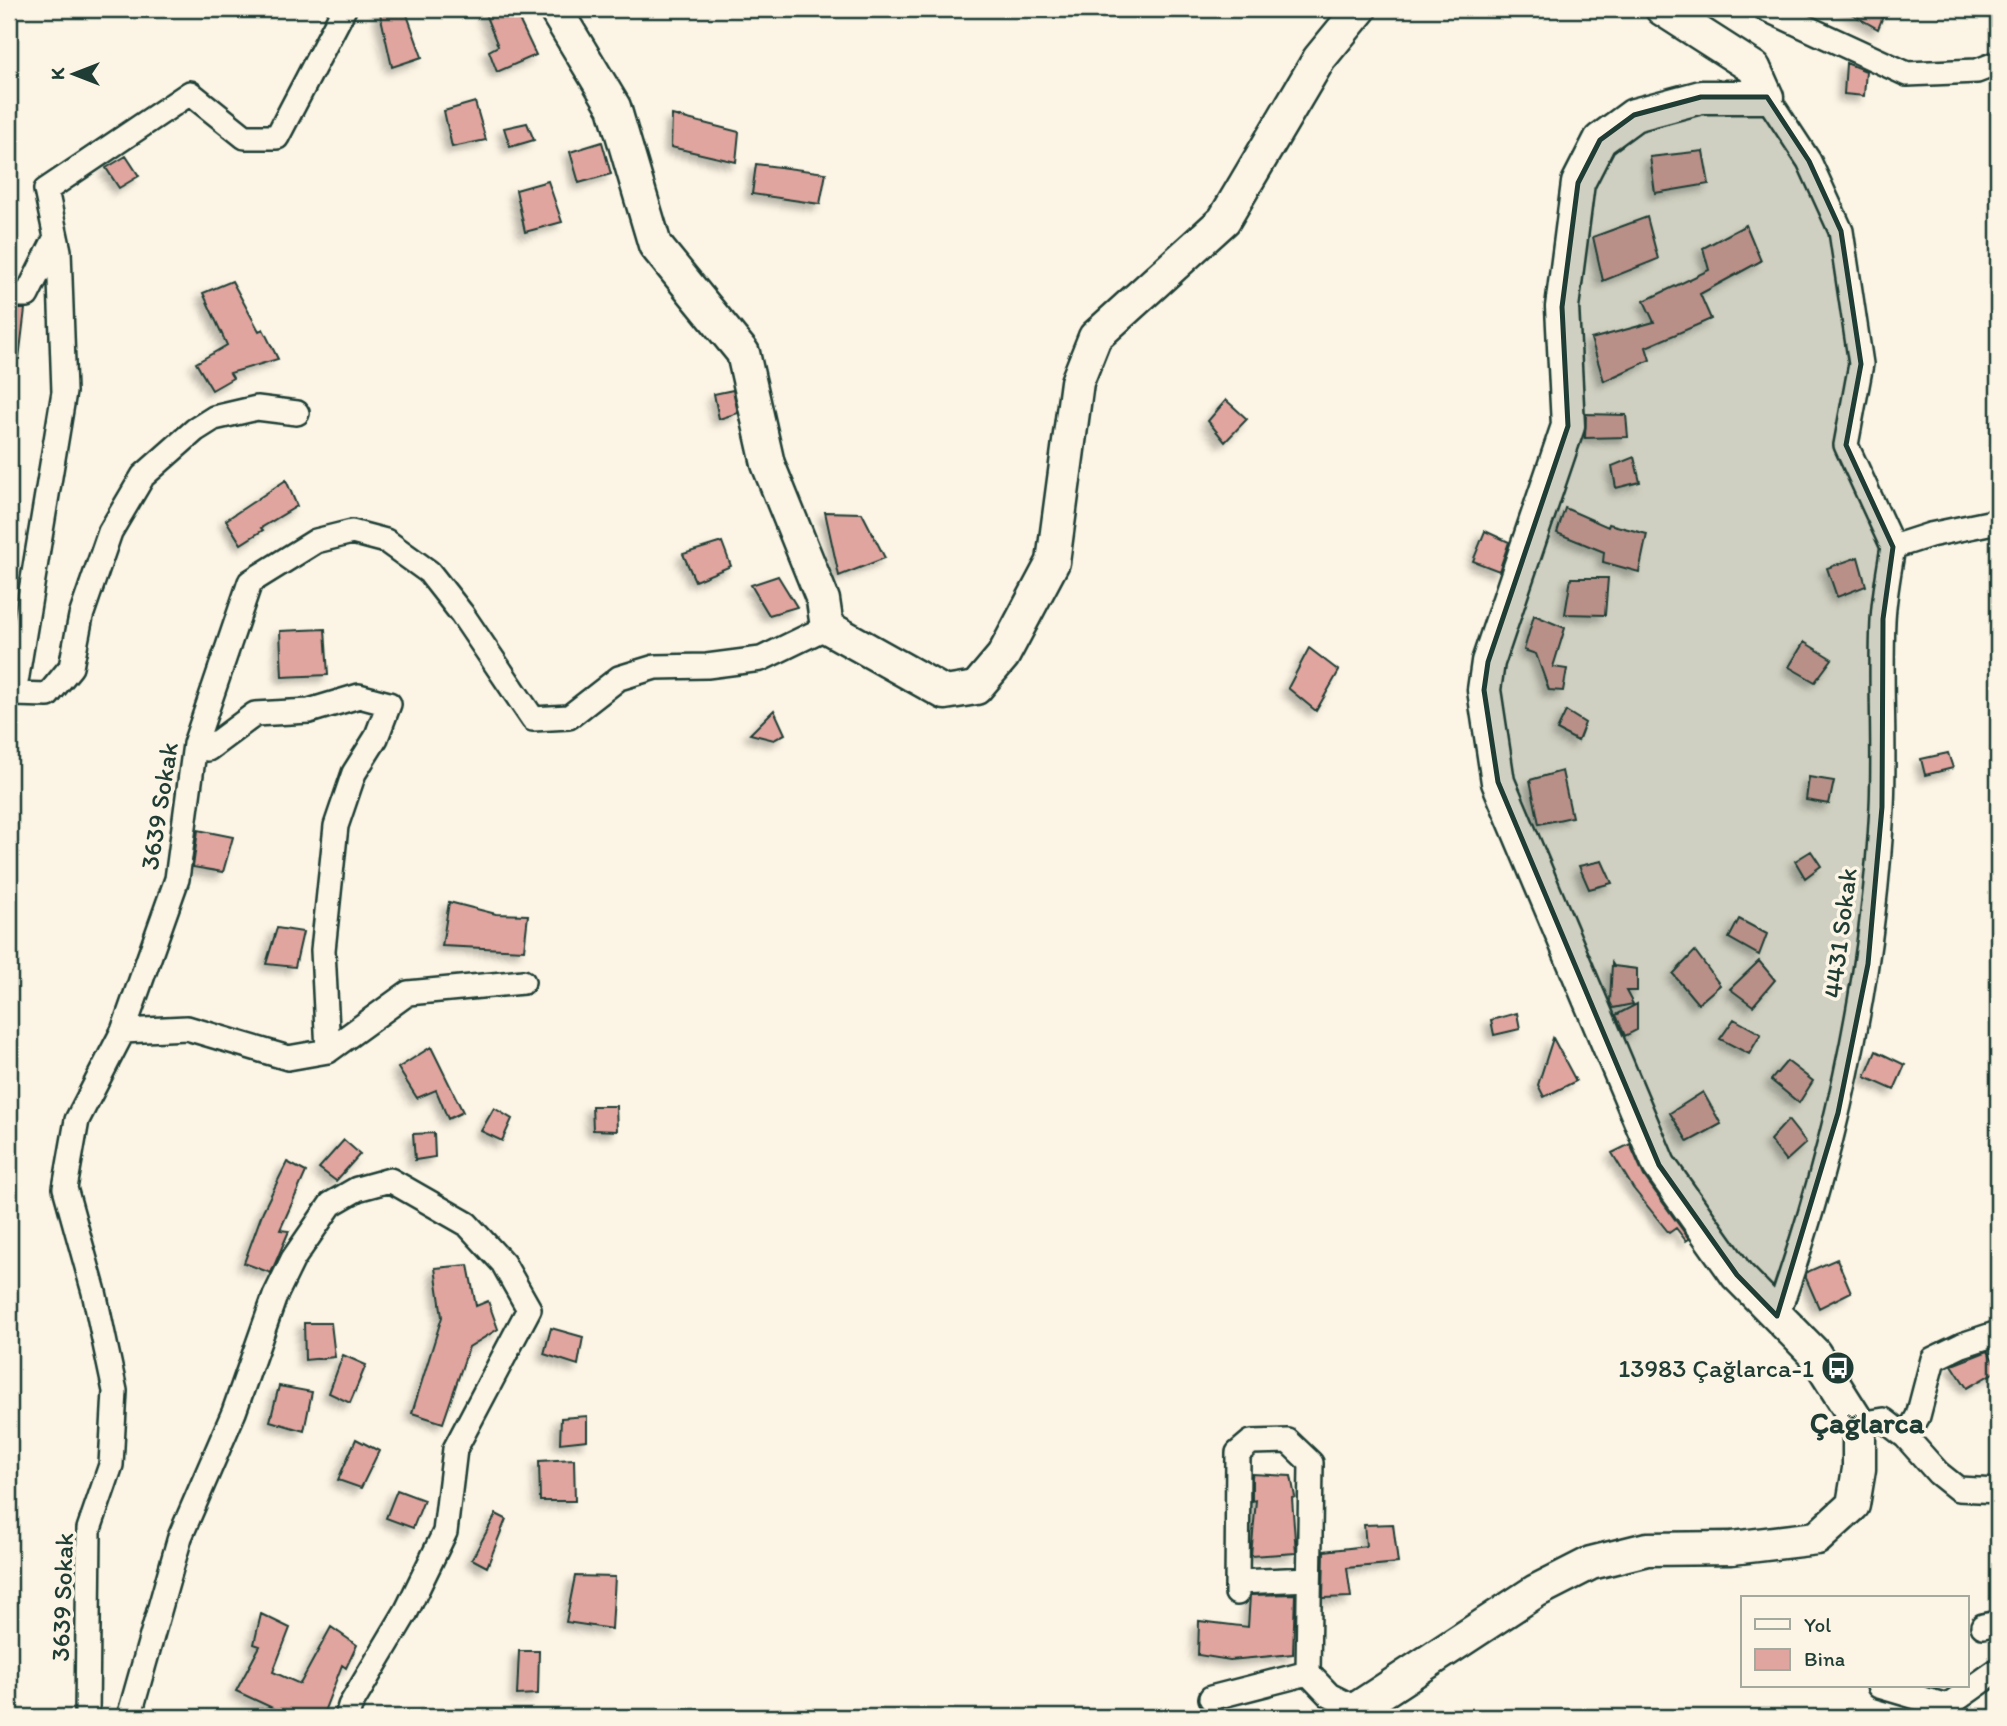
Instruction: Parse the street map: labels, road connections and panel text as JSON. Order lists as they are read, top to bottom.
{
  "streets": {
    "street": ["3639 Sokak", "4431 Sokak"]
  },
  "districts": ["Çağlarca"],
  "places": {
    "bus stop": ["13983 Çağlarca-1"]
  },
  "legend": ["Yol", "Bina"],
  "north": "left"
}
